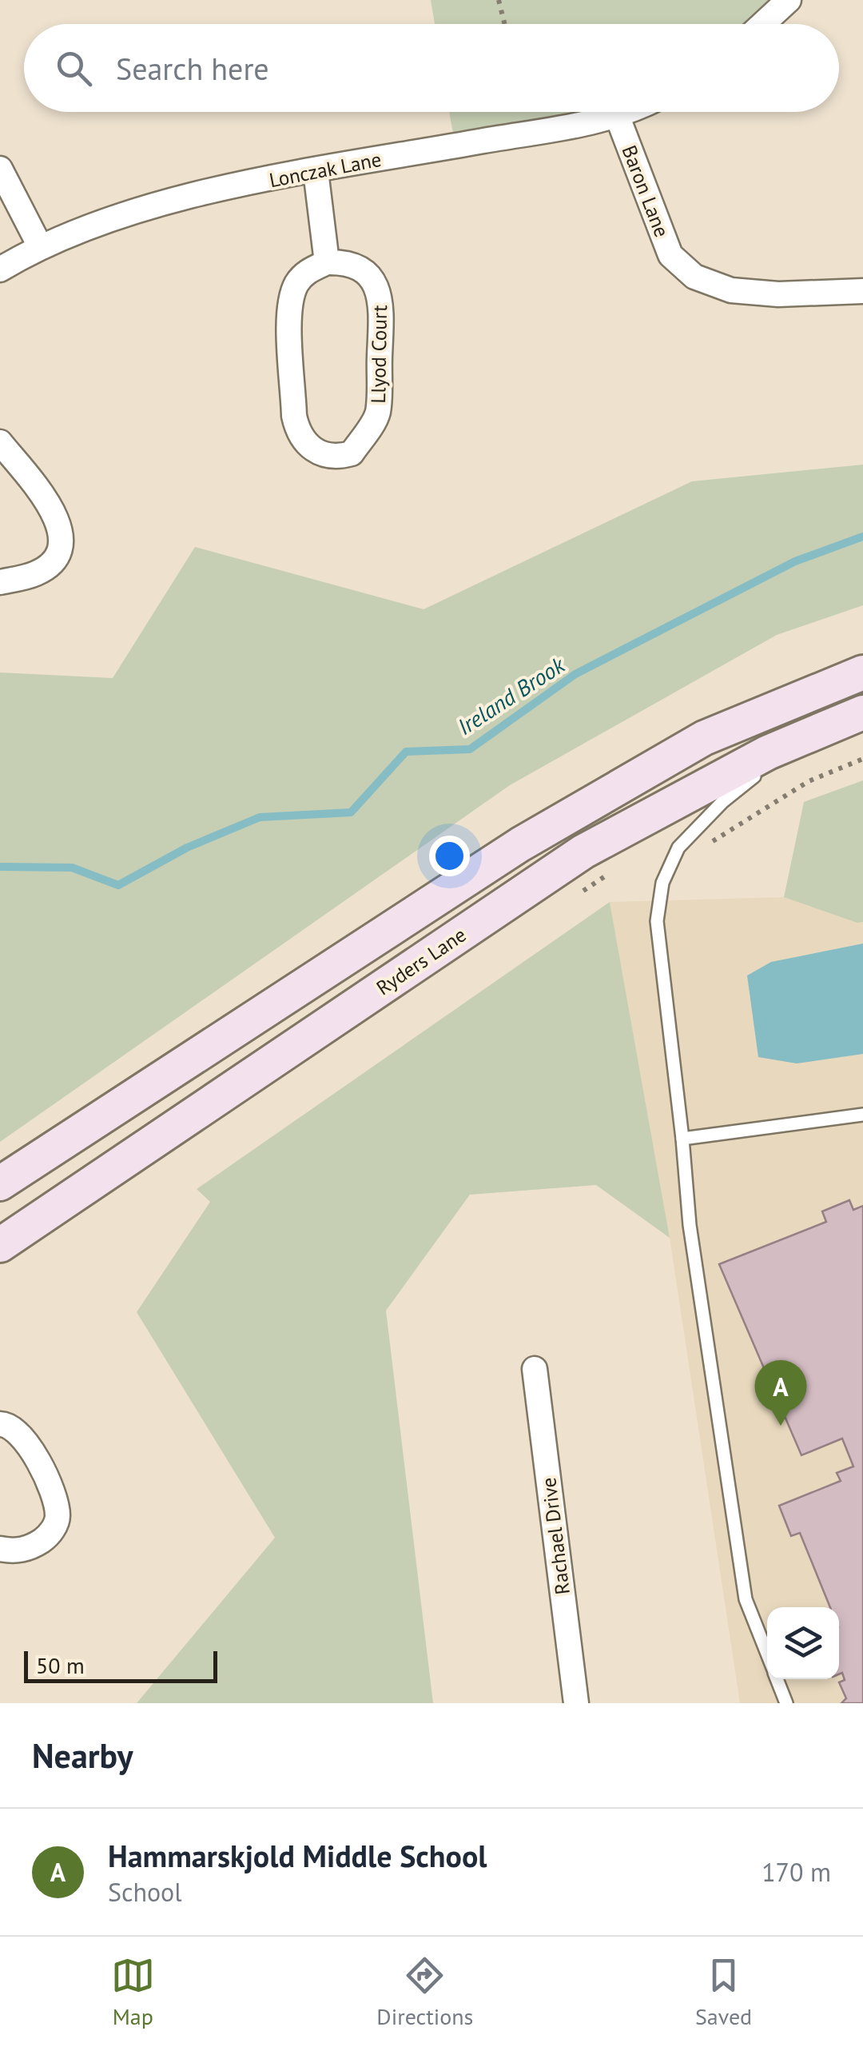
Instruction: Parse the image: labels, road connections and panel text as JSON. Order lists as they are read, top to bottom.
{
  "streets": {
    "main road": ["Ryders Lane"],
    "street": [
      "Lonczak Lane",
      "Baron Lane",
      "Llyod Court",
      "Rachael Drive"
    ]
  },
  "crossings": [
    ["Lonczak Lane", "Baron Lane"]
  ],
  "water": ["Ireland Brook"],
  "scale_bar": "50 m",
  "page": {
    "search": "Search here",
    "pins": "A",
    "scale": "50 m",
    "heading": "Nearby",
    "list": [
      {
        "mark": "A",
        "name": "Hammarskjold Middle School",
        "note": "School",
        "value": "170 m"
      }
    ],
    "nav": ["Map", "Directions", "Saved"]
  }
}
